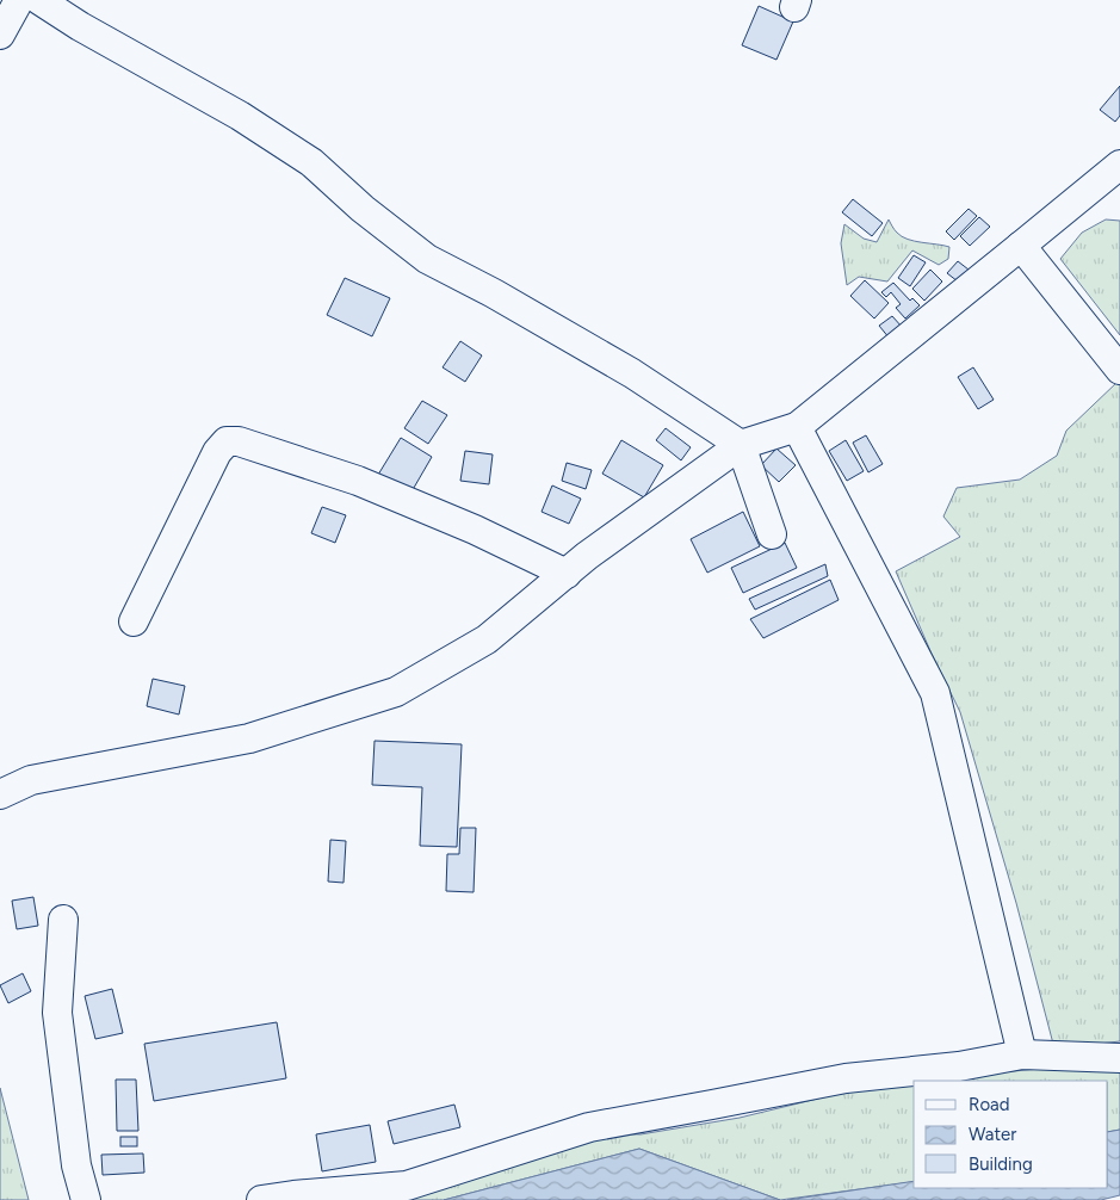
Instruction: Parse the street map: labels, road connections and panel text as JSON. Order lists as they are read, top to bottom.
{
  "legend": ["Road", "Water", "Building"]
}
